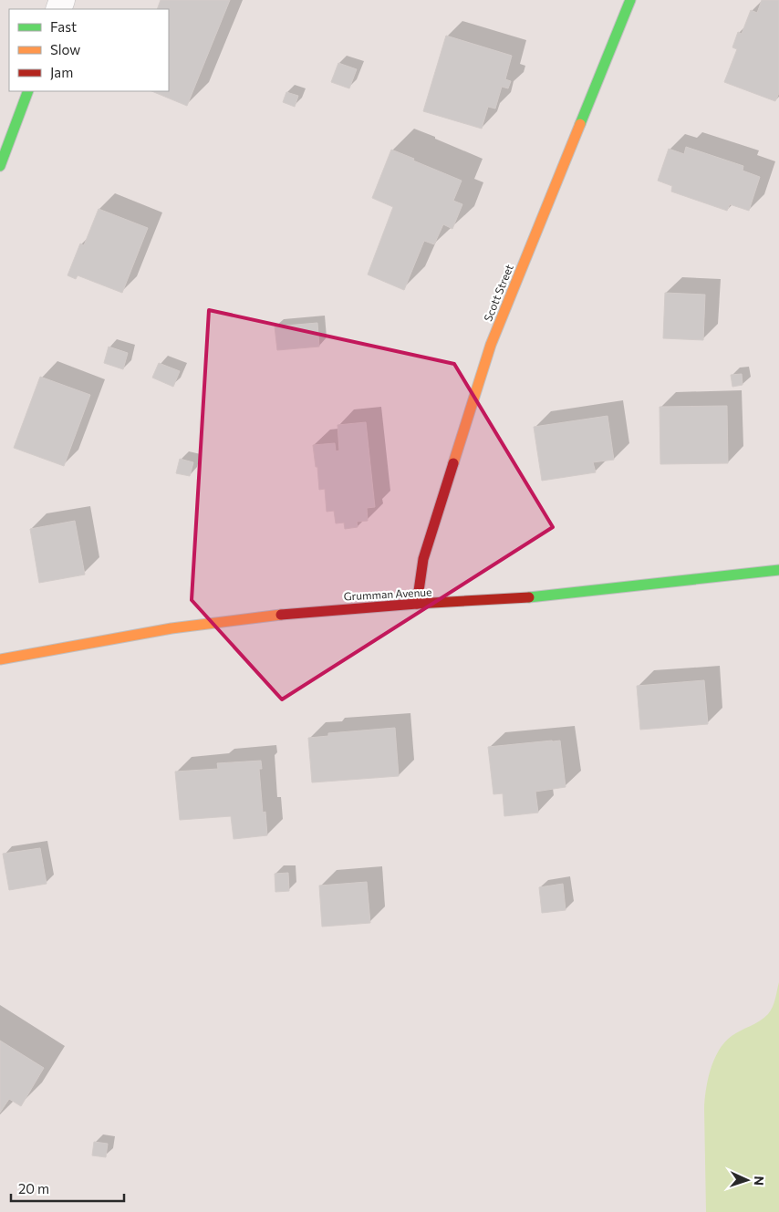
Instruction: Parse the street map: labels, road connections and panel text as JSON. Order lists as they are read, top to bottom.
{
  "streets": {
    "street": ["Scott Street", "Grumman Avenue"]
  },
  "crossings": [
    ["Scott Street", "Grumman Avenue"]
  ],
  "legend": ["Fast", "Slow", "Jam"],
  "scale_bar": "20 m",
  "north": "right"
}
